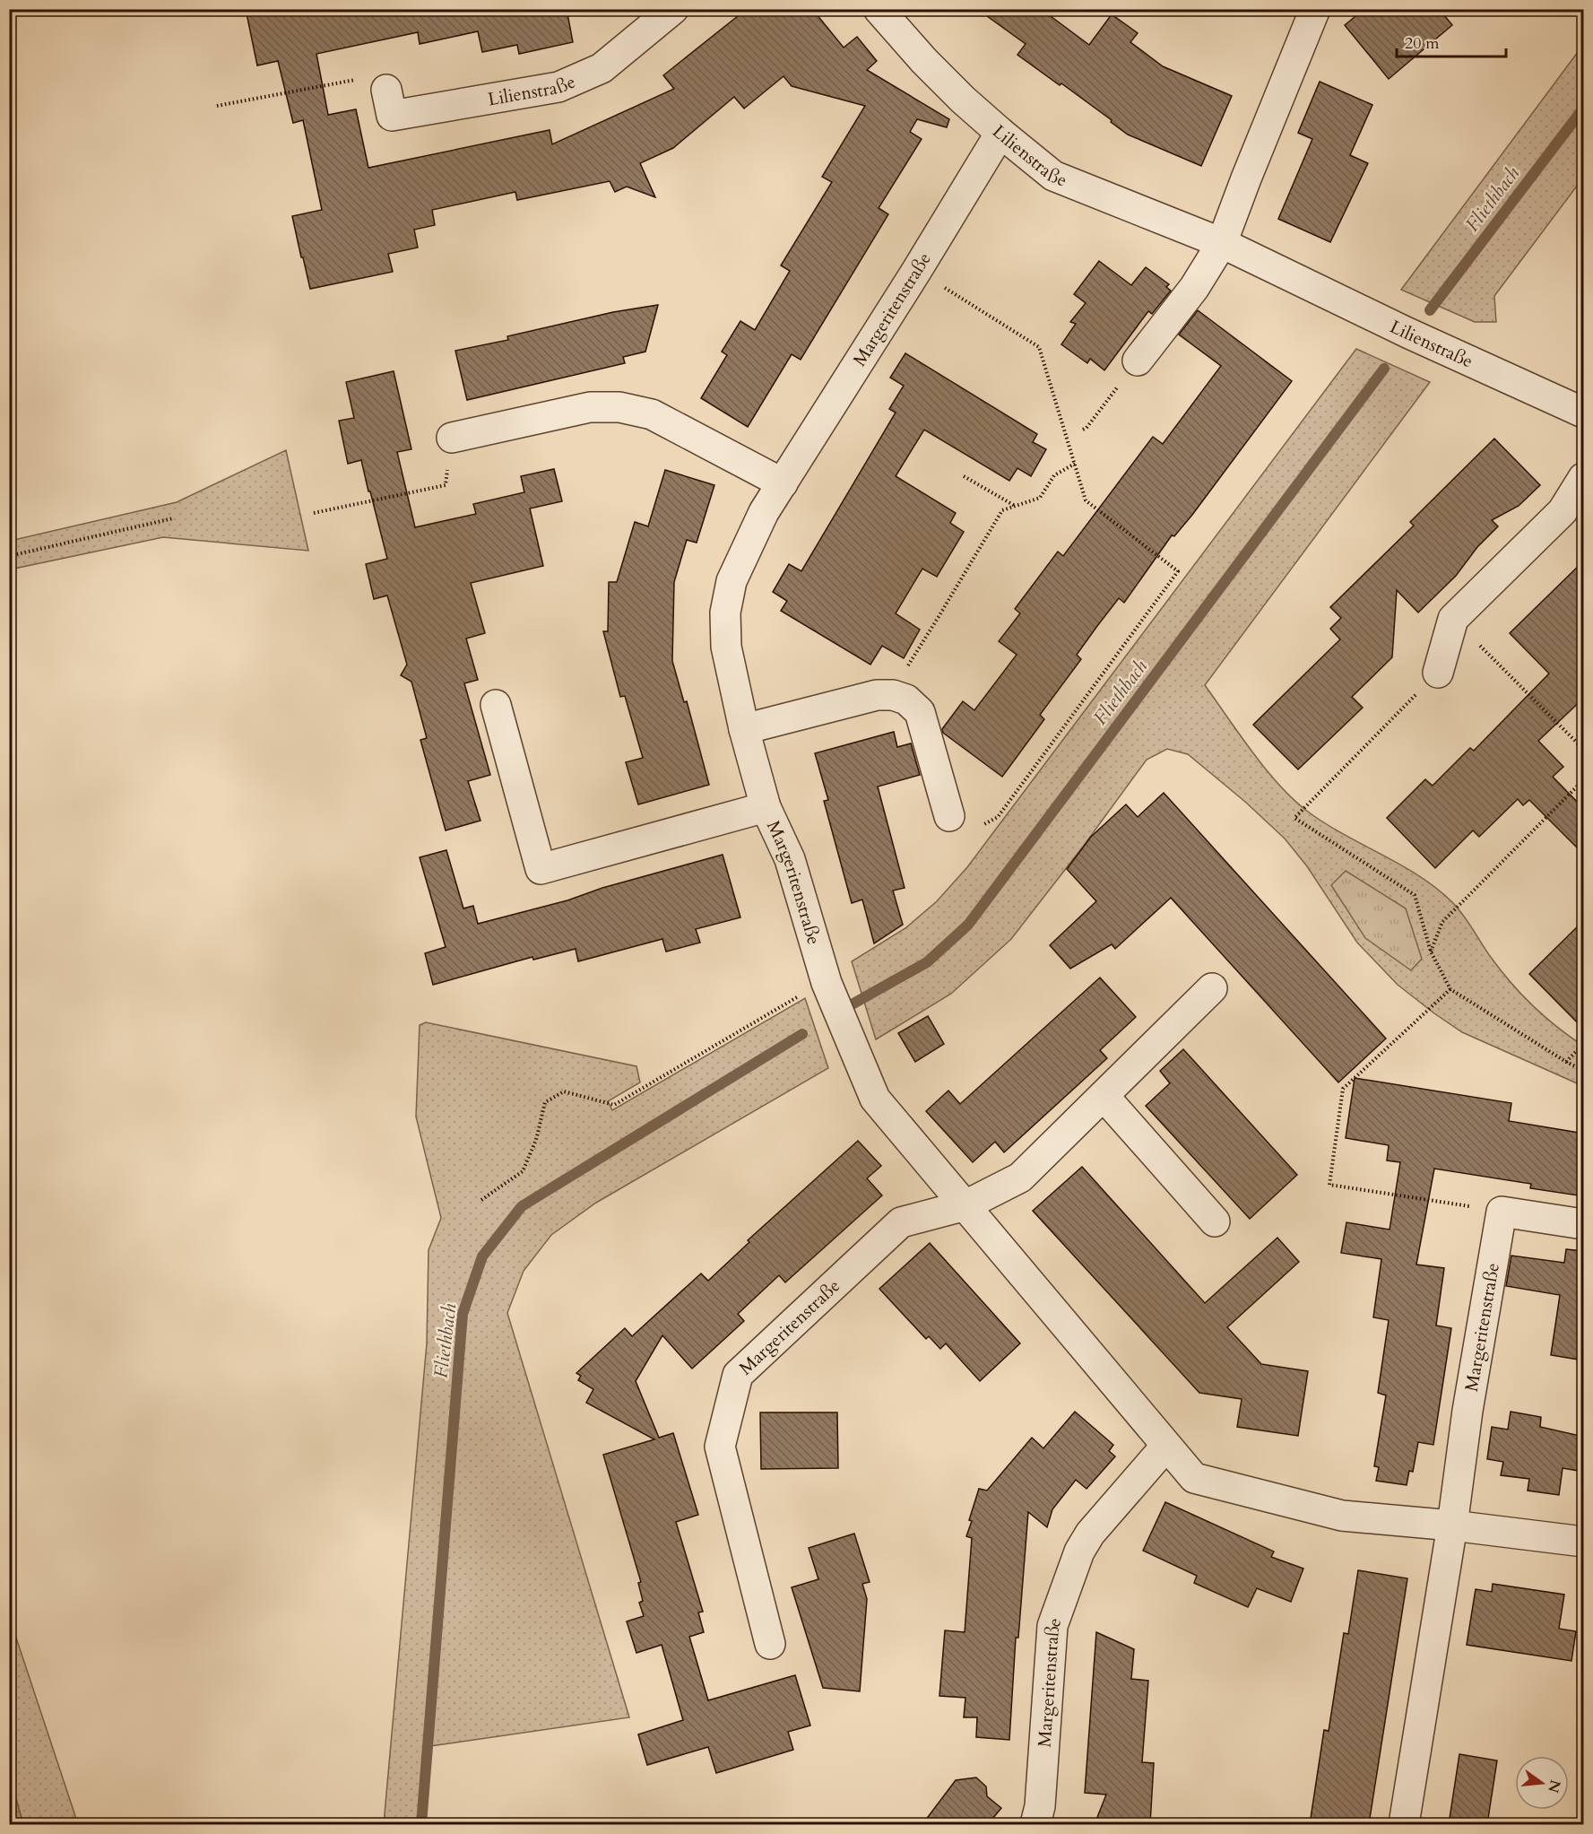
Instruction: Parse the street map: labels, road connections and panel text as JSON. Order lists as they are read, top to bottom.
{
  "streets": {
    "street": ["Lilienstraße", "Margeritenstraße"]
  },
  "crossings": [
    ["Lilienstraße", "Margeritenstraße"]
  ],
  "water": ["Fliethbach"],
  "scale_bar": "20 m",
  "north": "right"
}
